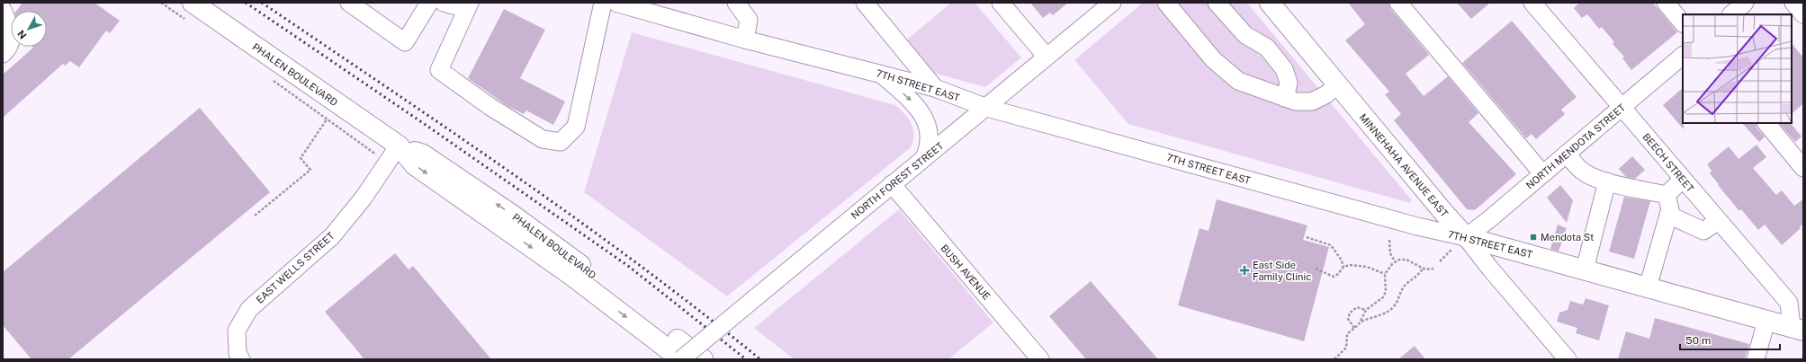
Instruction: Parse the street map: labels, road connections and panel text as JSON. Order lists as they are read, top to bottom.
{
  "streets": {
    "main road": ["PHALEN BOULEVARD", "7TH STREET EAST", "MINNEHAHA AVENUE EAST"],
    "street": [
      "NORTH MENDOTA STREET",
      "BEECH STREET",
      "NORTH FOREST STREET",
      "EAST WELLS STREET",
      "BUSH AVENUE"
    ]
  },
  "crossings": [
    ["PHALEN BOULEVARD", "NORTH FOREST STREET"],
    ["PHALEN BOULEVARD", "EAST WELLS STREET"],
    ["7TH STREET EAST", "NORTH MENDOTA STREET"],
    ["7TH STREET EAST", "BEECH STREET"],
    ["7TH STREET EAST", "MINNEHAHA AVENUE EAST"],
    ["7TH STREET EAST", "NORTH FOREST STREET"],
    ["NORTH MENDOTA STREET", "BEECH STREET"],
    ["NORTH MENDOTA STREET", "MINNEHAHA AVENUE EAST"],
    ["NORTH FOREST STREET", "BUSH AVENUE"]
  ],
  "places": {
    "transit": ["Mendota St"],
    "health": ["East Side Family Clinic"]
  },
  "scale_bar": "50 m",
  "north": "bottom left"
}
